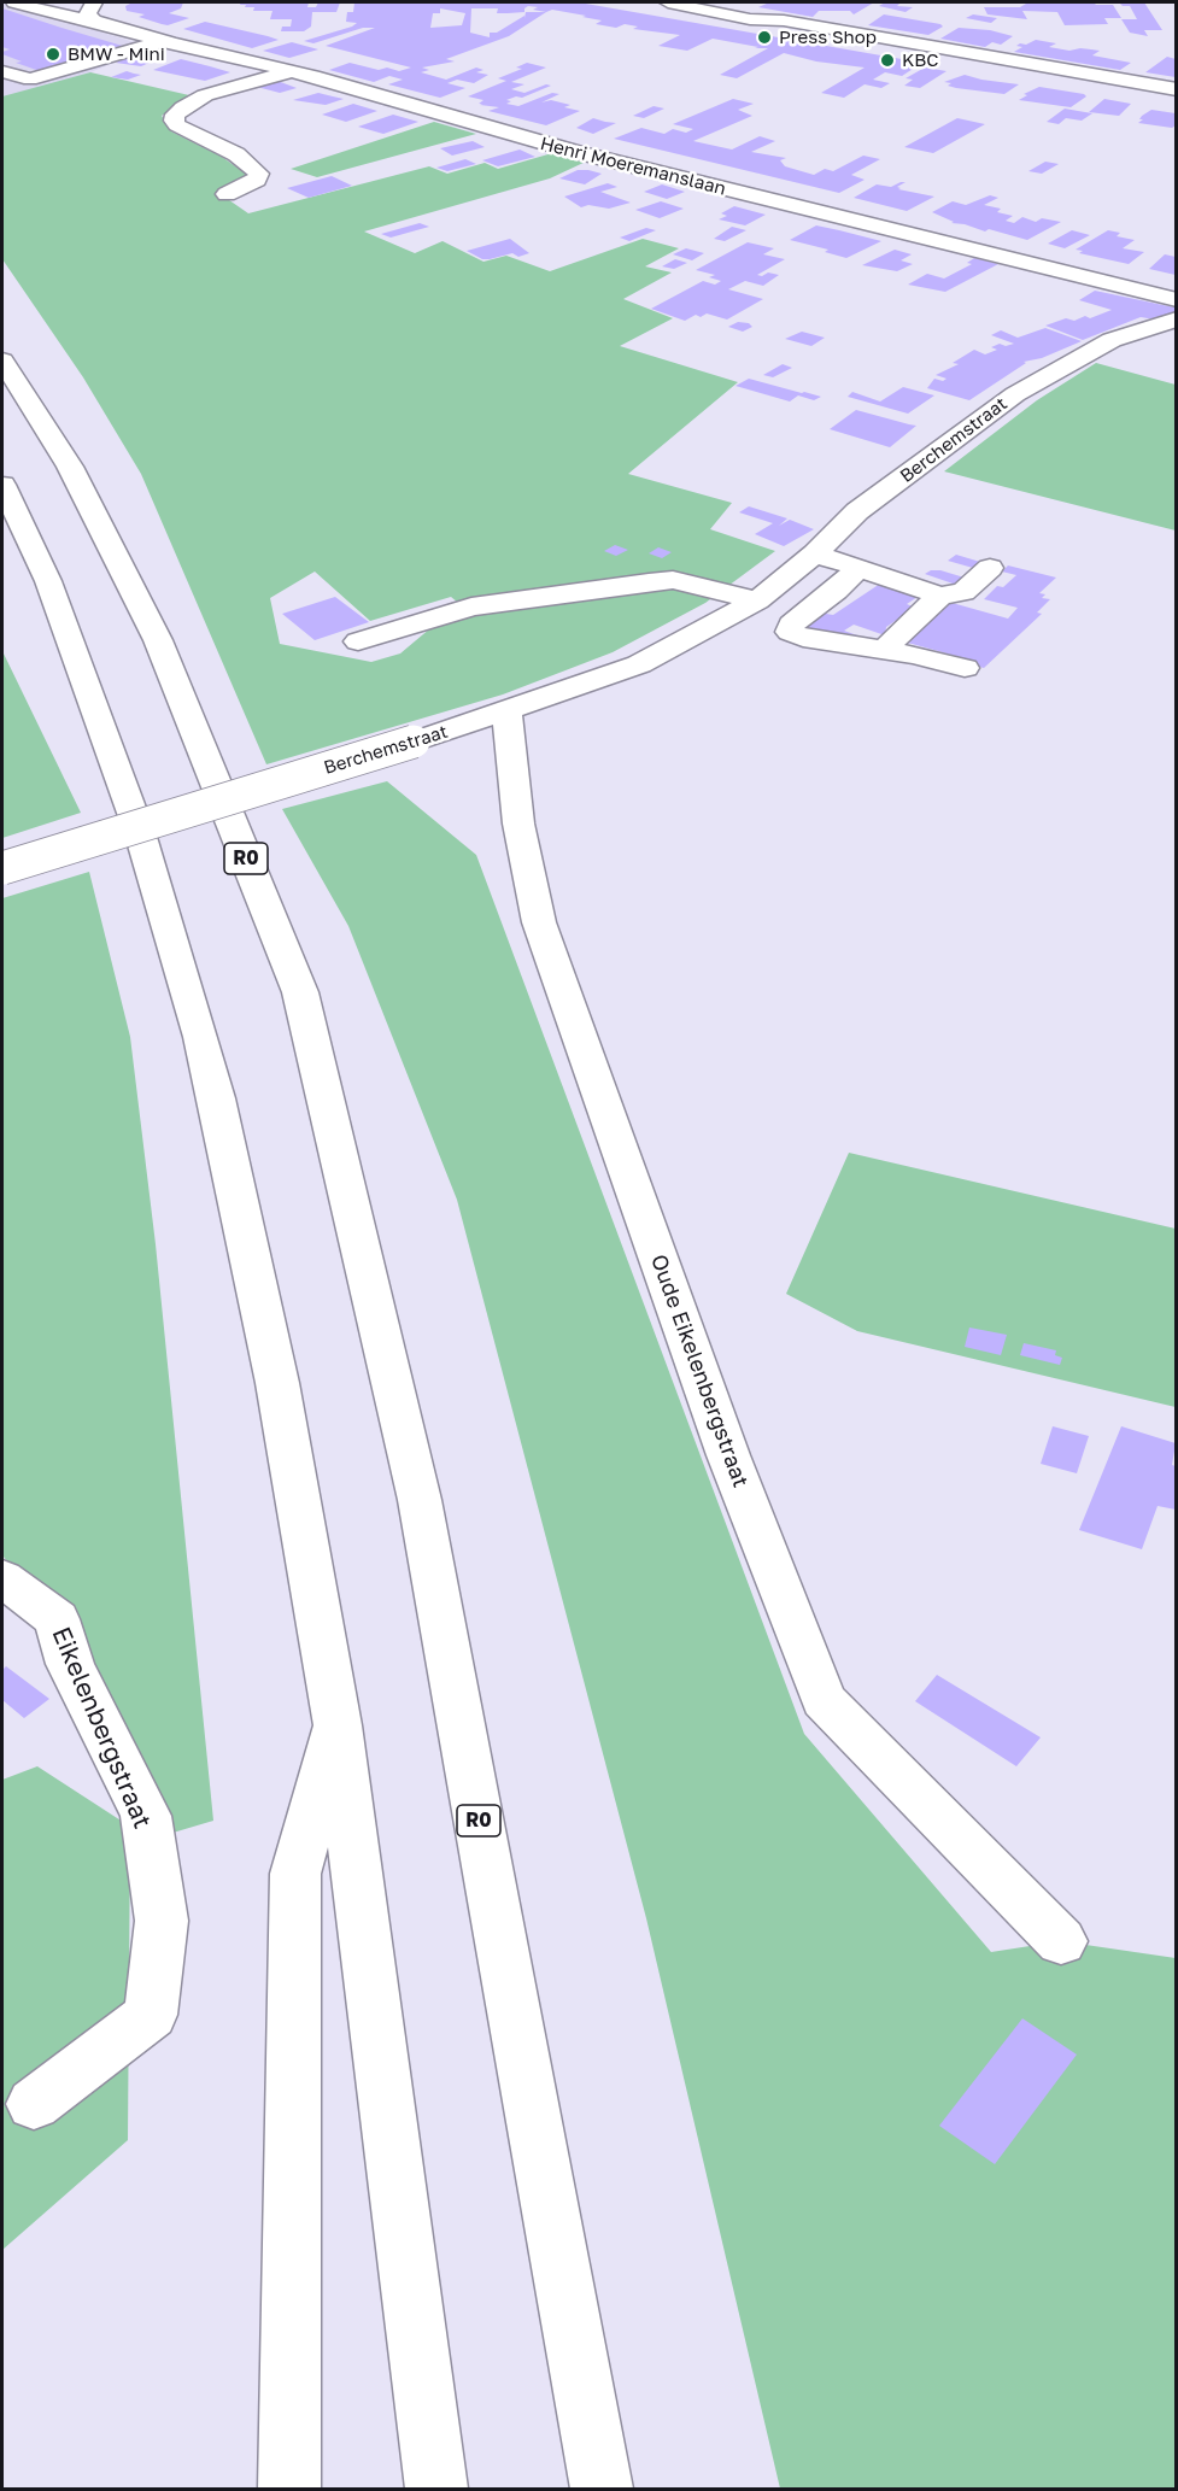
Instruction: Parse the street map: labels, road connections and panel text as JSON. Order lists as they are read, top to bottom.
{
  "streets": {
    "main road": [
      "Henri Moeremanslaan",
      "Berchemstraat",
      "R0",
      "Oude Eikelenbergstraat",
      "Eikelenbergstraat"
    ]
  },
  "crossings": [
    ["Berchemstraat", "Oude Eikelenbergstraat"]
  ],
  "places": ["Press Shop", "BMW - Mini", "KBC"]
}
